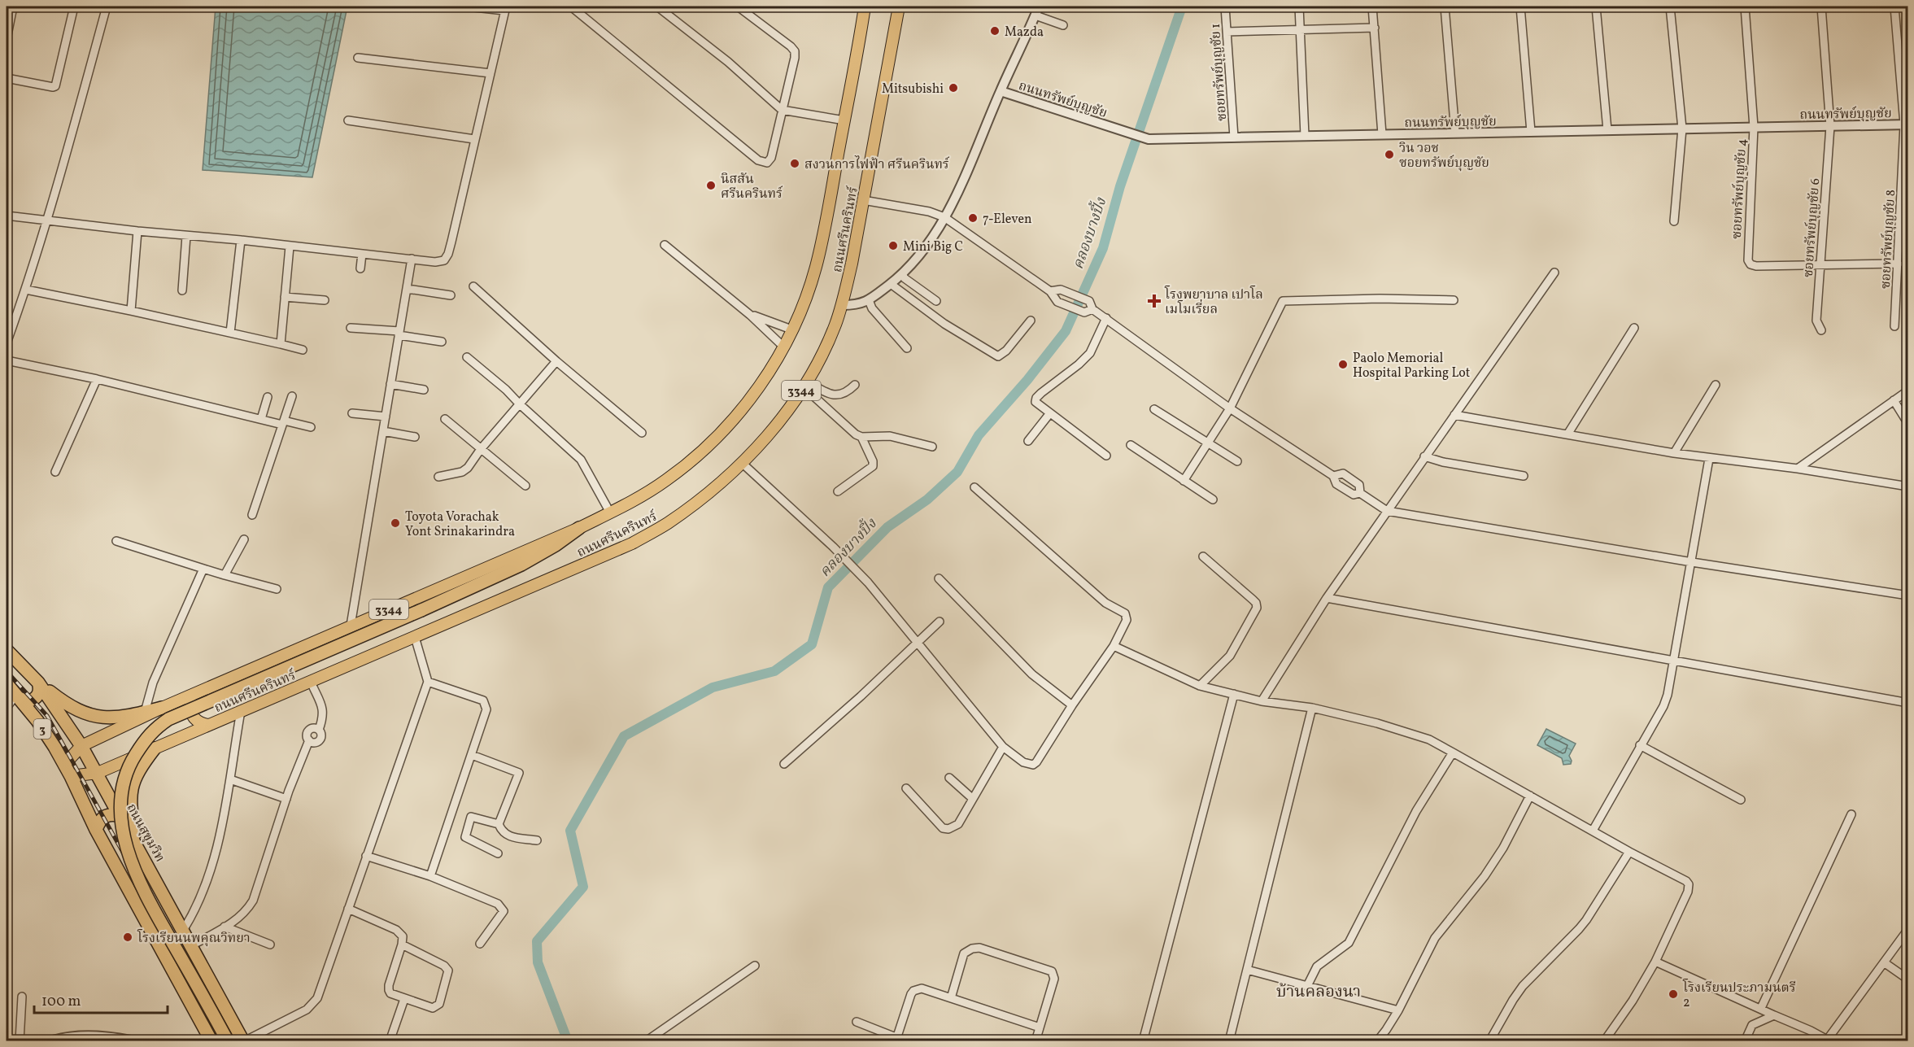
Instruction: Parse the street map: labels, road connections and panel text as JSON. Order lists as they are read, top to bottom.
{
  "streets": {
    "highway": ["3", "ถนนสุขุมวิท"],
    "main road": ["ถนนศรีนครินทร์", "3344"],
    "street": [
      "ซอยทรัพย์บุญชัย 1",
      "ถนนทรัพย์บุญชัย",
      "ซอยทรัพย์บุญชัย 4",
      "ซอยทรัพย์บุญชัย 6",
      "ซอยทรัพย์บุญชัย 8"
    ]
  },
  "crossings": [
    ["ซอยทรัพย์บุญชัย 1", "ถนนทรัพย์บุญชัย"],
    ["ถนนทรัพย์บุญชัย", "ซอยทรัพย์บุญชัย 4"],
    ["ถนนทรัพย์บุญชัย", "ซอยทรัพย์บุญชัย 6"],
    ["ถนนทรัพย์บุญชัย", "ซอยทรัพย์บุญชัย 8"],
    ["ซอยทรัพย์บุญชัย 4", "ซอยทรัพย์บุญชัย 6"],
    ["ถนนศรีนครินทร์", "3"],
    ["ถนนศรีนครินทร์", "ถนนสุขุมวิท"]
  ],
  "districts": ["บ้านคลองนา"],
  "water": ["คลองบางปิ้ง"],
  "places": {
    "other": [
      "Mazda",
      "Mitsubishi",
      "วิน วอช ซอยทรัพย์บุญชัย",
      "สงวนการไฟฟ้า ศรีนครินทร์",
      "นิสสัน ศรีนครินทร์",
      "7-Eleven",
      "Mini Big C",
      "Paolo Memorial Hospital Parking Lot",
      "Toyota Vorachak Yont Srinakarindra",
      "โรงเรียนนพคุณวิทยา",
      "โรงเรียนประภามนตรี 2"
    ],
    "health": ["โรงพยาบาล เปาโล เมโมเรี่ยล"]
  },
  "scale_bar": "100 m"
}
